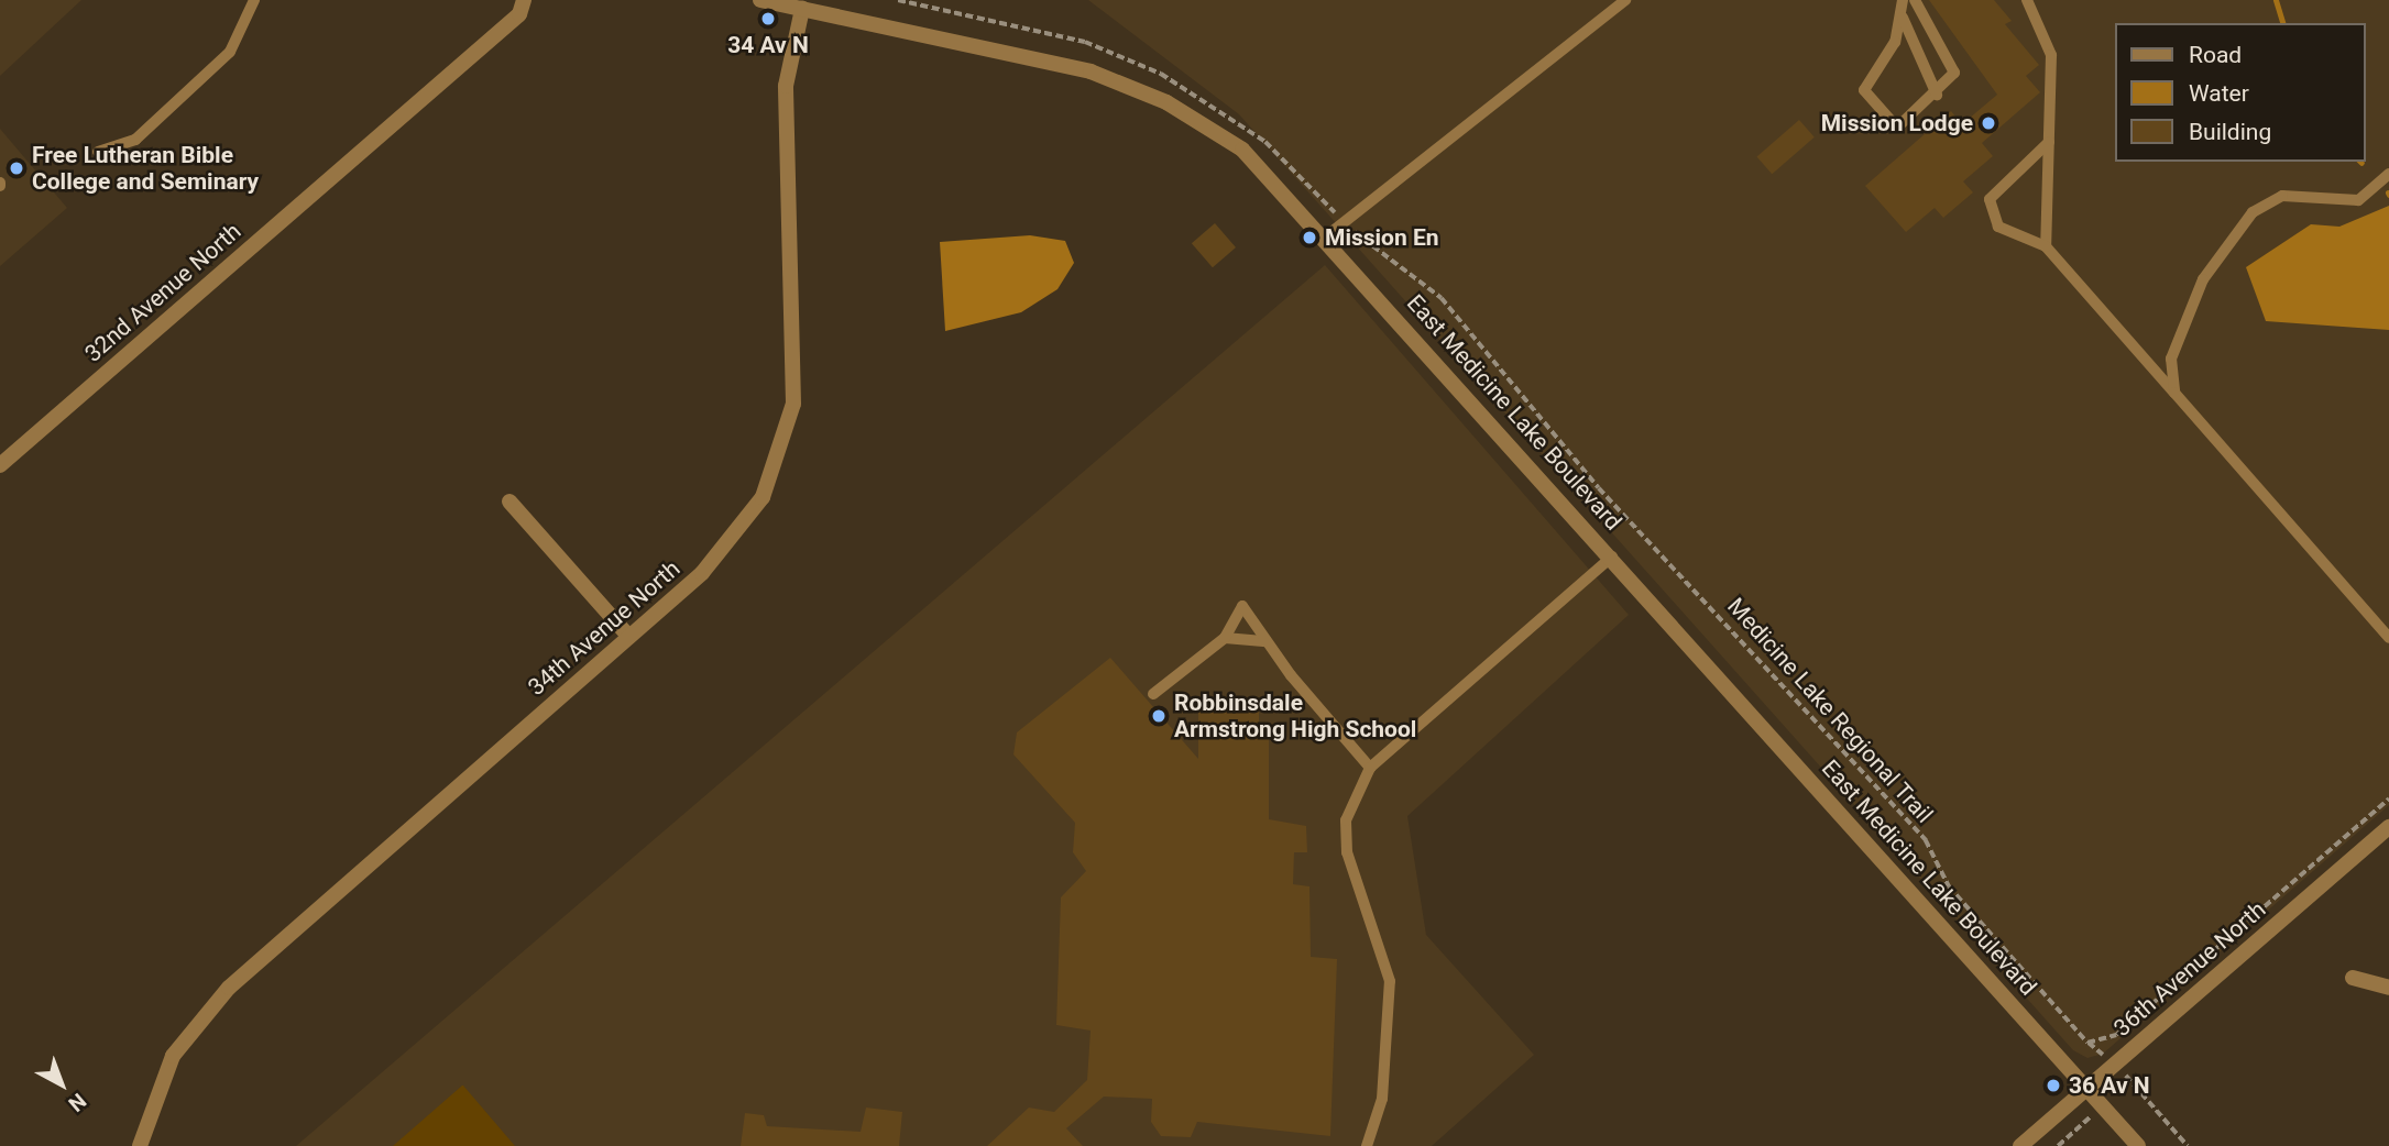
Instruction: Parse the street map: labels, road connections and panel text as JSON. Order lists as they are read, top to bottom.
{
  "streets": {
    "street": [
      "32nd Avenue North",
      "East Medicine Lake Boulevard",
      "34th Avenue North",
      "36th Avenue North"
    ],
    "path": ["Medicine Lake Regional Trail"]
  },
  "crossings": [
    ["East Medicine Lake Boulevard", "34th Avenue North"],
    ["East Medicine Lake Boulevard", "36th Avenue North"],
    ["Medicine Lake Regional Trail", "36th Avenue North"]
  ],
  "places": [
    "34 Av N",
    "Mission Lodge",
    "Free Lutheran Bible College and Seminary",
    "Mission En",
    "Robbinsdale Armstrong High School",
    "36 Av N"
  ],
  "legend": ["Road", "Water", "Building"],
  "north": "bottom right"
}
